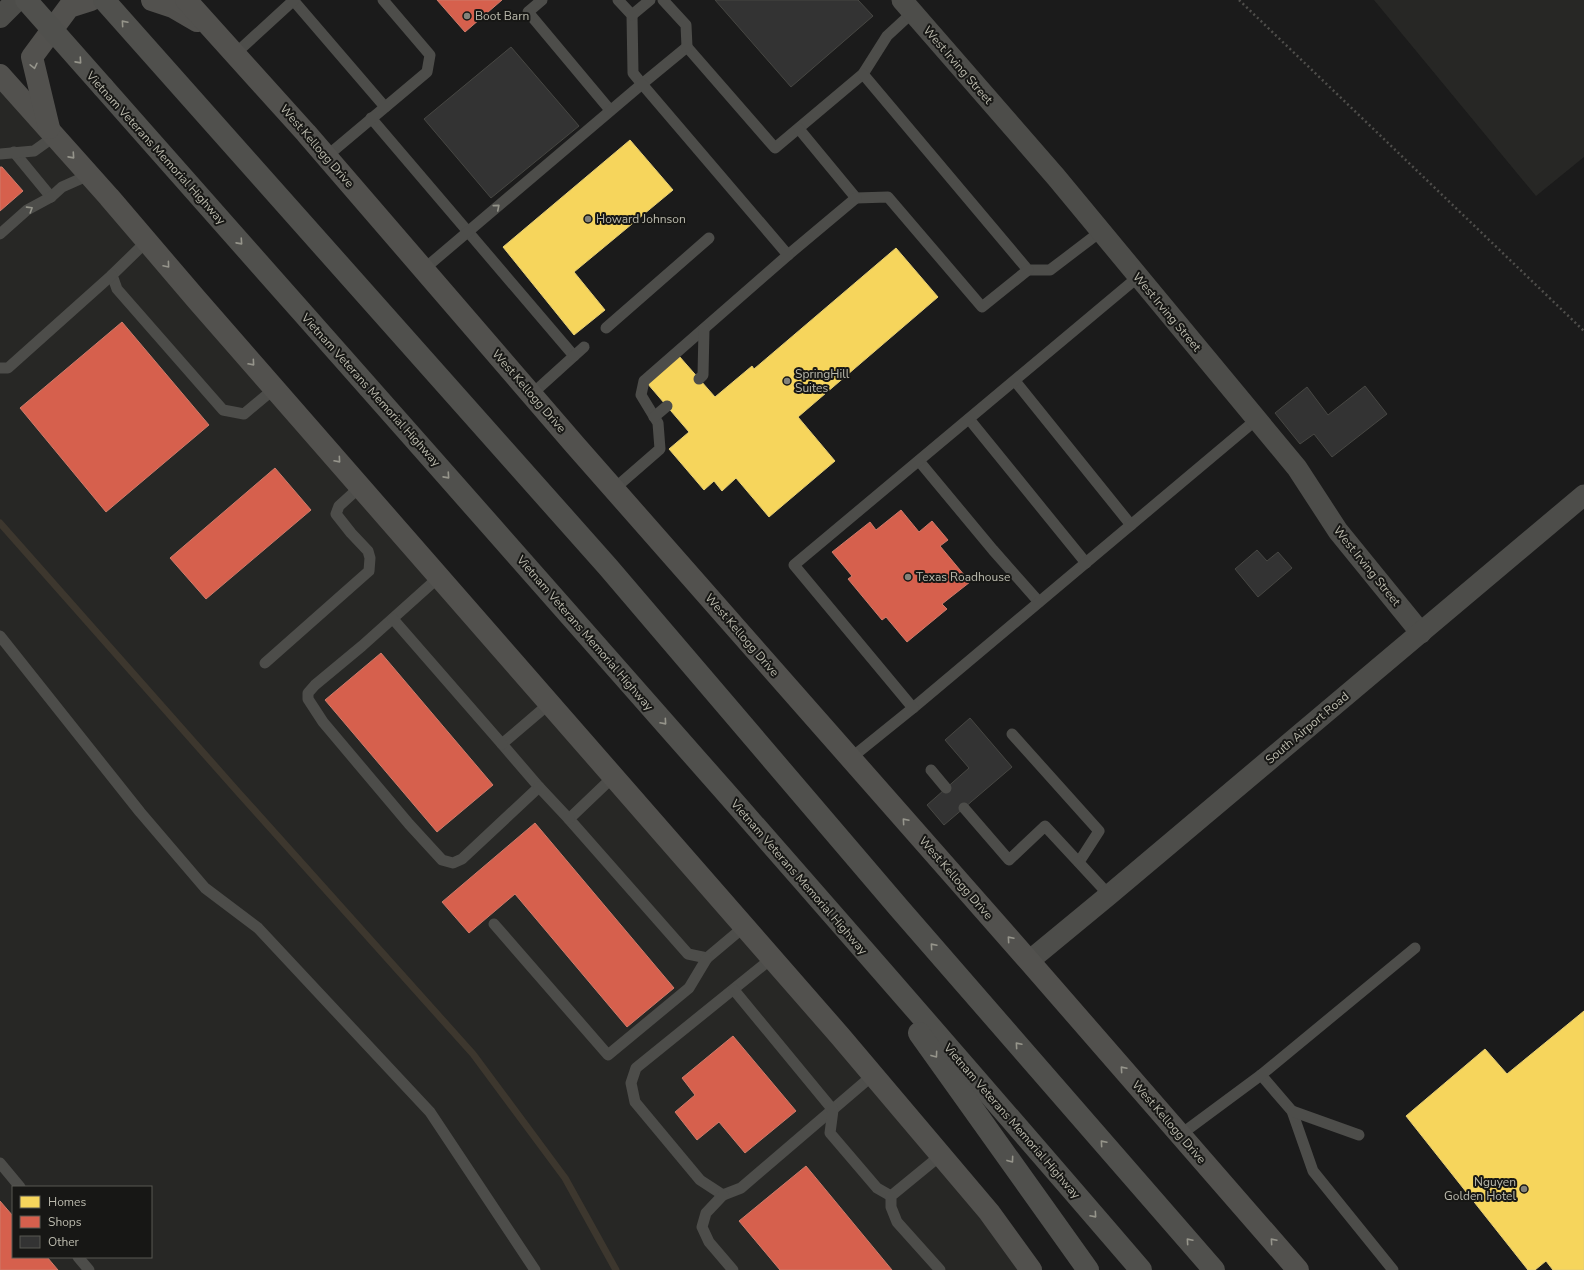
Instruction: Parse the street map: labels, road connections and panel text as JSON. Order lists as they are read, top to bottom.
{
  "streets": {
    "highway": ["Vietnam Veterans Memorial Highway"],
    "main road": ["West Kellogg Drive"],
    "street": ["West Irving Street", "South Airport Road"]
  },
  "crossings": [
    ["West Irving Street", "South Airport Road"],
    ["West Kellogg Drive", "South Airport Road"]
  ],
  "places": [
    "Boot Barn",
    "Howard Johnson",
    "SpringHill Suites",
    "Texas Roadhouse",
    "Nguyen Golden Hotel"
  ],
  "legend": ["Homes", "Shops", "Other"]
}
